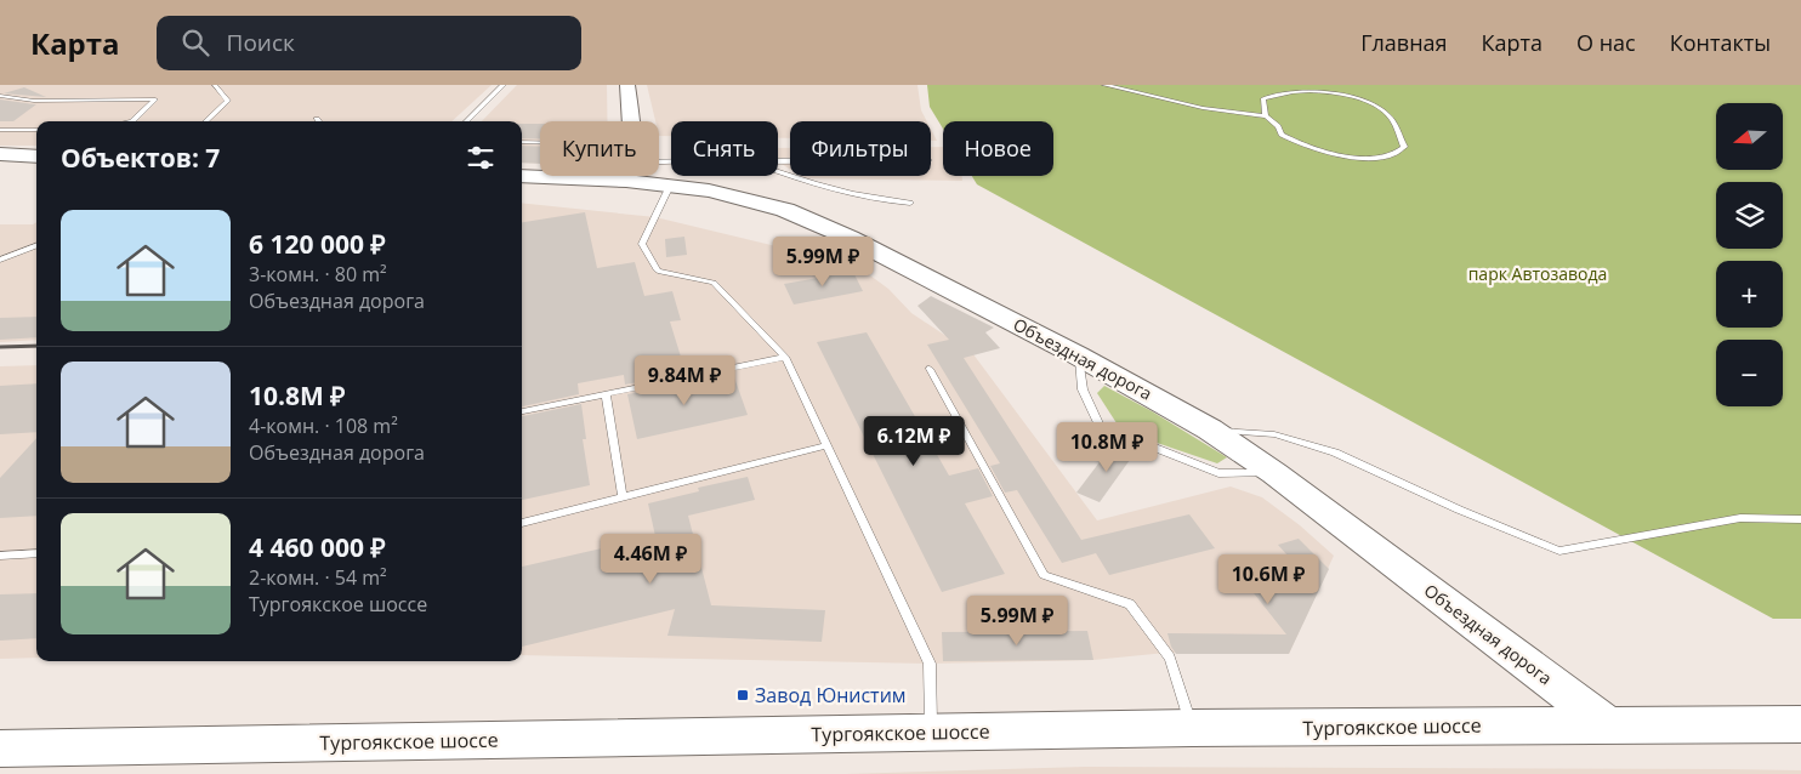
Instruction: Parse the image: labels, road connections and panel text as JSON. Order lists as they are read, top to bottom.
{
  "streets": {
    "main road": ["Объездная дорога", "Тургоякское шоссе"]
  },
  "crossings": [
    ["Объездная дорога", "Тургоякское шоссе"]
  ],
  "parks": ["парк Автозавода"],
  "places": {
    "transit": ["Завод Юнистим"]
  },
  "north": "left",
  "page": {
    "header": "Карта",
    "search": "Поиск",
    "nav": [
      "Главная",
      "Карта",
      "О нас",
      "Контакты"
    ],
    "map_buttons": ["+", "−"],
    "chip": [
      "Купить",
      "Снять",
      "Фильтры",
      "Новое"
    ],
    "heading": "Объектов: 7",
    "list": [
      {
        "name": "6 120 000 ₽",
        "note": "3-комн. · 80 m² · Объездная дорога"
      },
      {
        "name": "10.8M ₽",
        "note": "4-комн. · 108 m² · Объездная дорога"
      },
      {
        "name": "4 460 000 ₽",
        "note": "2-комн. · 54 m² · Тургоякское шоссе"
      }
    ],
    "price": [
      "5.99M ₽",
      "9.84M ₽",
      "6.12M ₽",
      "10.8M ₽",
      "4.46M ₽",
      "10.6M ₽",
      "5.99M ₽"
    ]
  }
}
